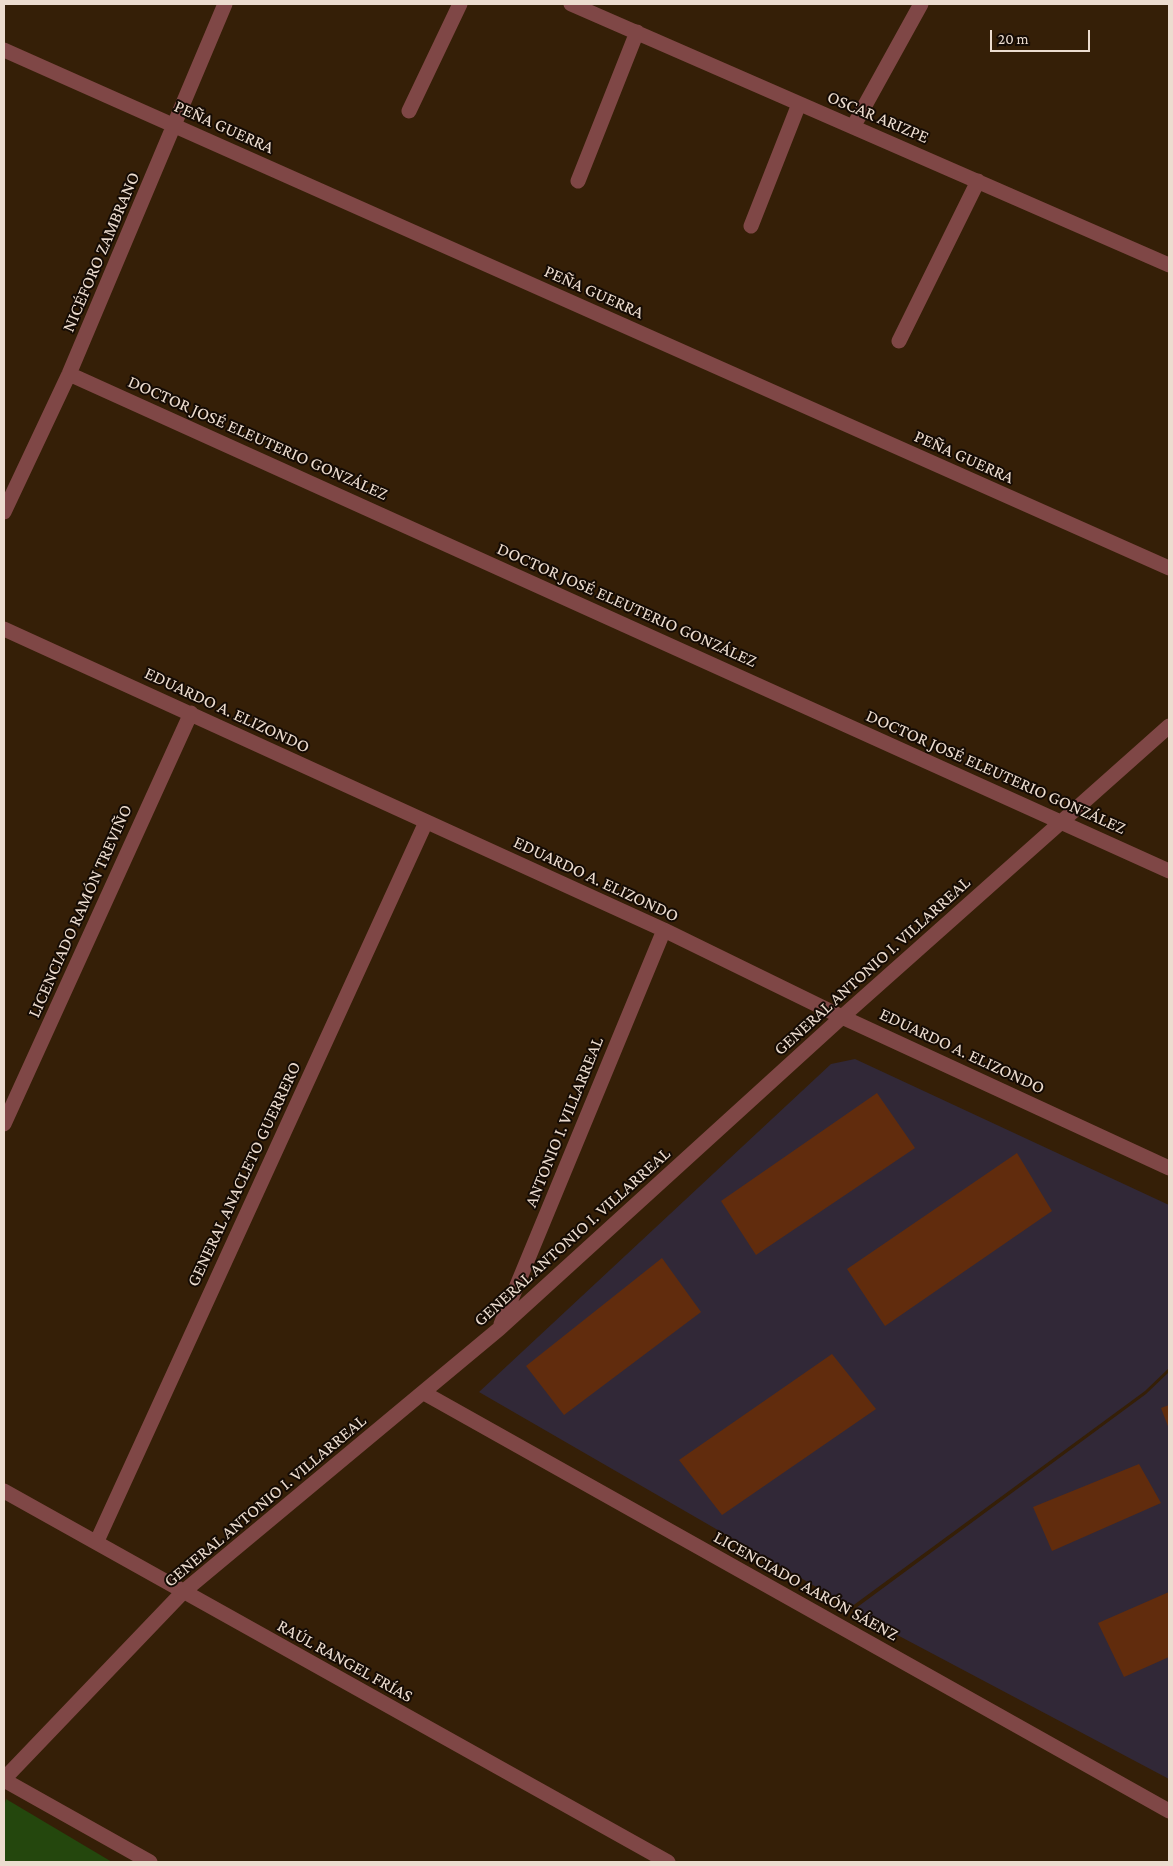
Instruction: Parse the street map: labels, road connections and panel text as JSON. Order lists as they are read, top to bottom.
{
  "streets": {
    "street": [
      "OSCAR ARIZPE",
      "PEÑA GUERRA",
      "NICÉFORO ZAMBRANO",
      "DOCTOR JOSÉ ELEUTERIO GONZÁLEZ",
      "EDUARDO A. ELIZONDO",
      "LICENCIADO RAMÓN TREVIÑO",
      "GENERAL ANTONIO I. VILLARREAL",
      "ANTONIO I. VILLARREAL",
      "GENERAL ANACLETO GUERRERO",
      "LICENCIADO AARÓN SÁENZ",
      "RAÚL RANGEL FRÍAS"
    ]
  },
  "crossings": [
    ["PEÑA GUERRA", "NICÉFORO ZAMBRANO"],
    ["NICÉFORO ZAMBRANO", "DOCTOR JOSÉ ELEUTERIO GONZÁLEZ"],
    ["DOCTOR JOSÉ ELEUTERIO GONZÁLEZ", "GENERAL ANTONIO I. VILLARREAL"],
    ["EDUARDO A. ELIZONDO", "LICENCIADO RAMÓN TREVIÑO"],
    ["EDUARDO A. ELIZONDO", "GENERAL ANTONIO I. VILLARREAL"],
    ["EDUARDO A. ELIZONDO", "ANTONIO I. VILLARREAL"],
    ["EDUARDO A. ELIZONDO", "GENERAL ANACLETO GUERRERO"],
    ["GENERAL ANTONIO I. VILLARREAL", "ANTONIO I. VILLARREAL"],
    ["GENERAL ANTONIO I. VILLARREAL", "LICENCIADO AARÓN SÁENZ"],
    ["GENERAL ANTONIO I. VILLARREAL", "RAÚL RANGEL FRÍAS"],
    ["GENERAL ANACLETO GUERRERO", "RAÚL RANGEL FRÍAS"]
  ],
  "scale_bar": "20 m"
}
